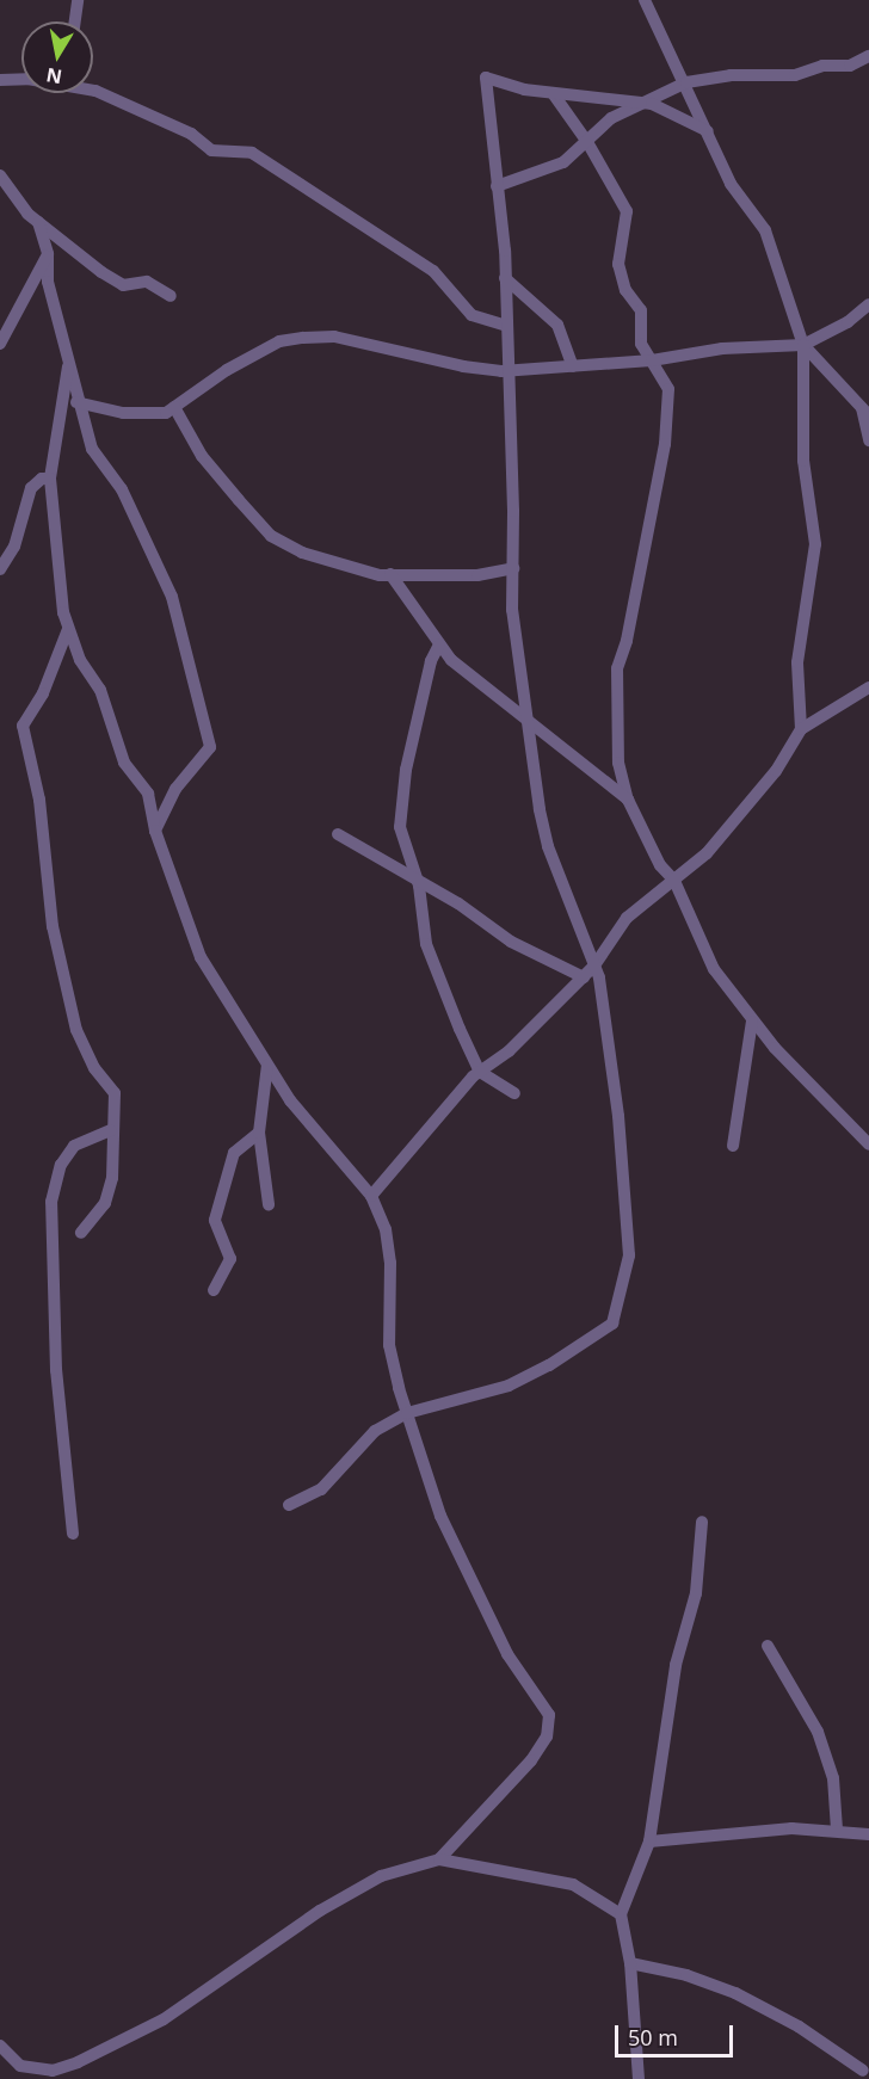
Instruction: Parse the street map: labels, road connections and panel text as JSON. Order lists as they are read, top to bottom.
{
  "scale_bar": "50 m",
  "north": "bottom"
}
